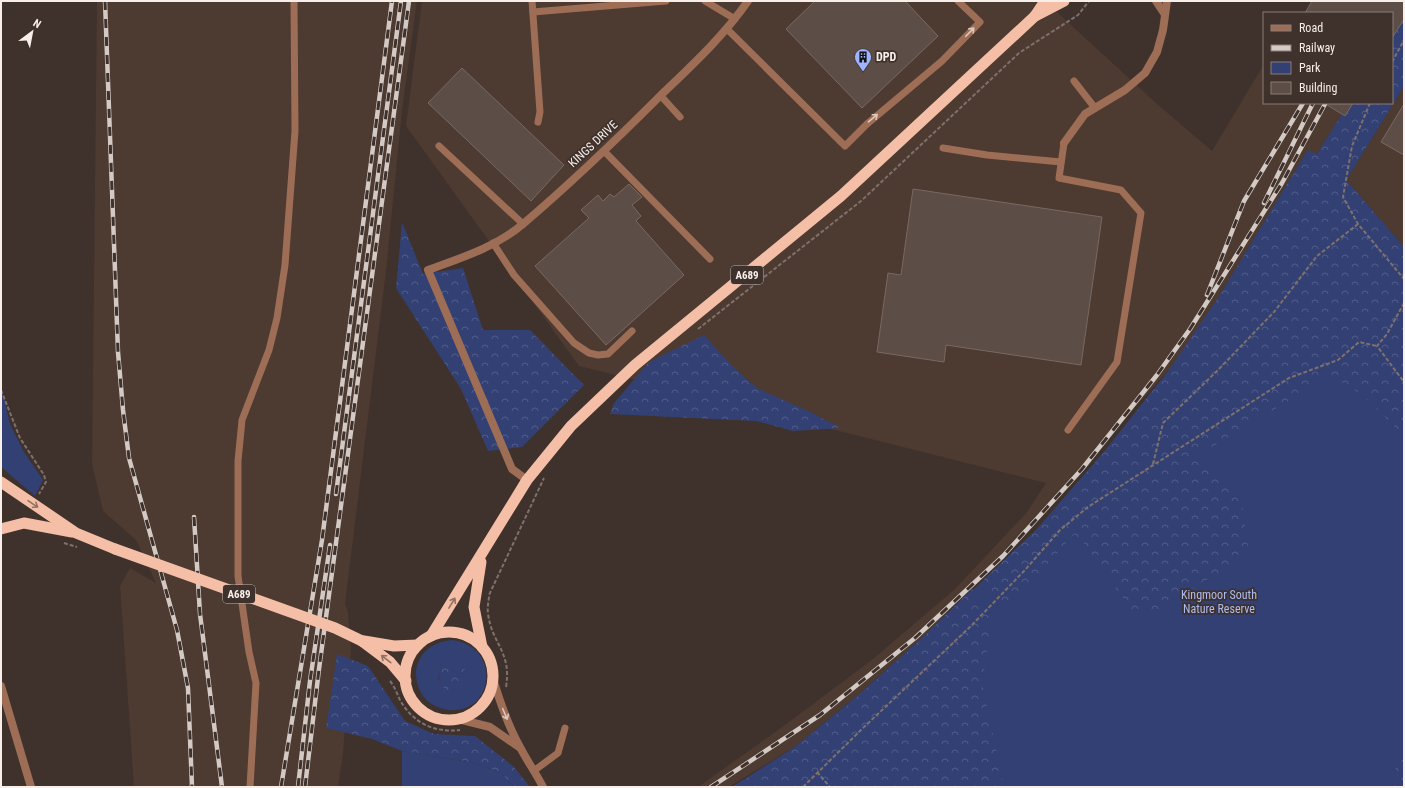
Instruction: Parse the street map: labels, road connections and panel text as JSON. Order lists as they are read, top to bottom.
{
  "streets": {
    "highway": ["A689"],
    "street": ["KINGS DRIVE"]
  },
  "crossings": [
    ["KINGS DRIVE", "A689"]
  ],
  "parks": ["Kingmoor South Nature Reserve"],
  "places": {
    "building": ["DPD"]
  },
  "legend": [
    "Road",
    "Railway",
    "Park",
    "Building"
  ],
  "north": "top right"
}
